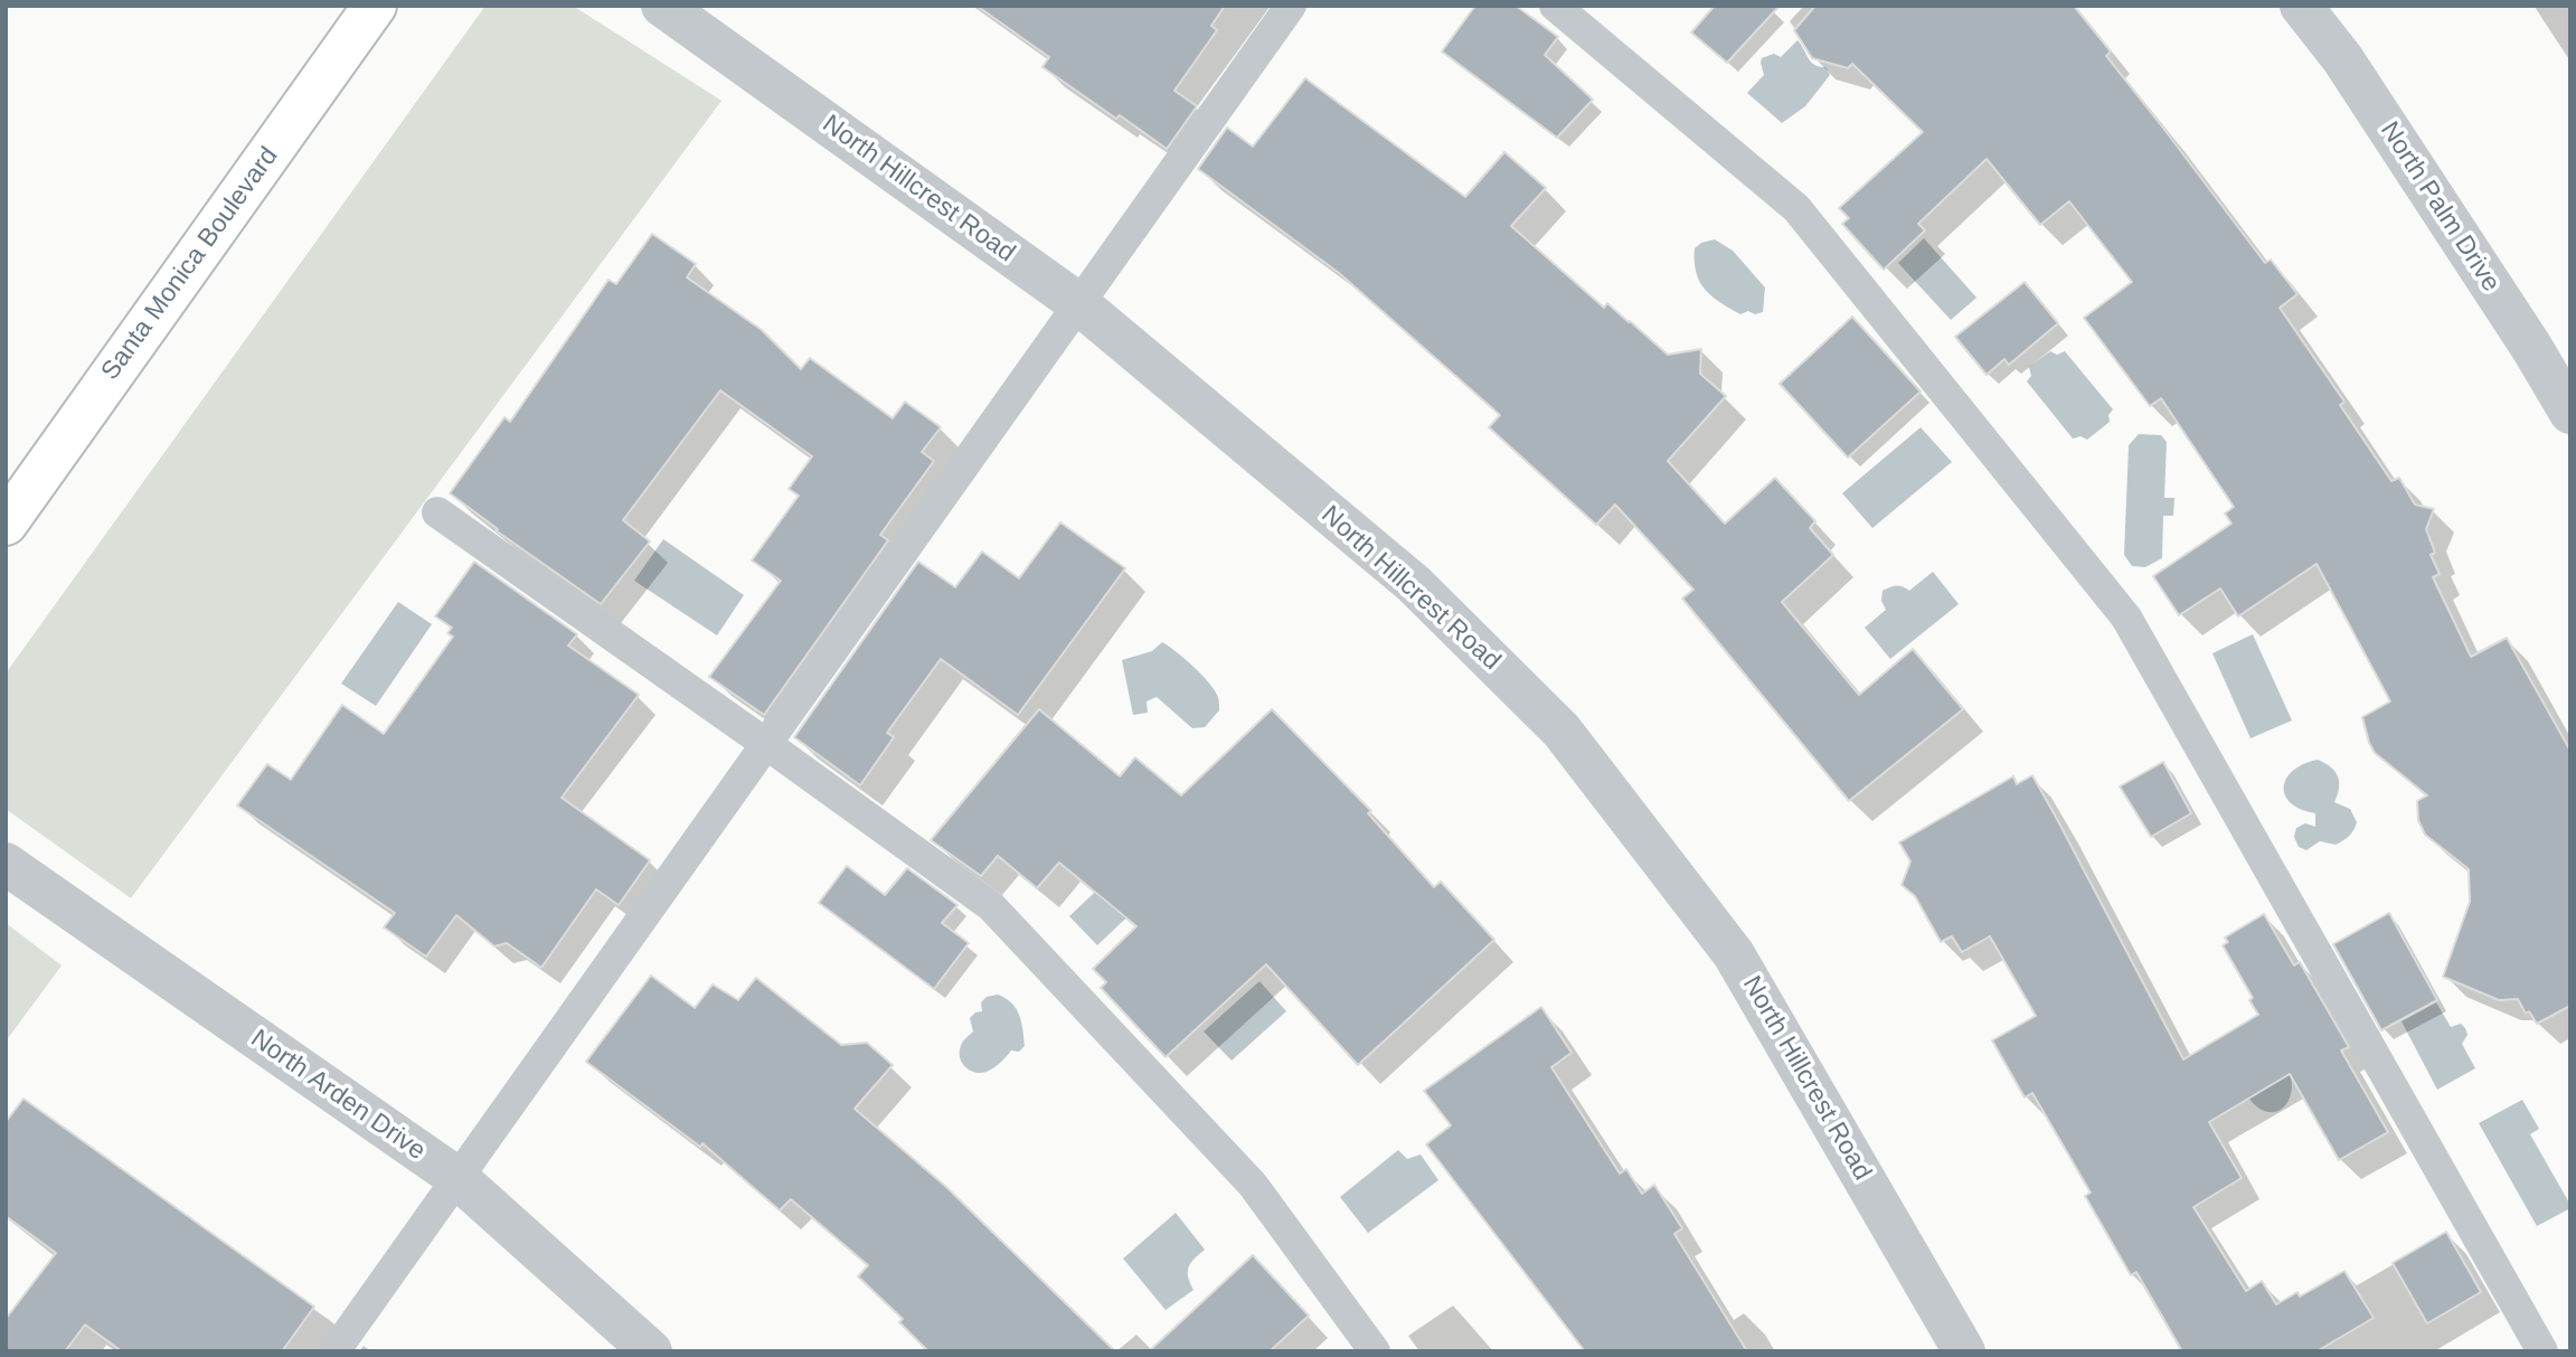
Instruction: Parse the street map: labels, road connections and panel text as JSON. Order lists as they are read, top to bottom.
{
  "streets": {
    "main road": ["Santa Monica Boulevard"],
    "street": ["North Hillcrest Road", "North Palm Drive", "North Arden Drive"]
  }
}
